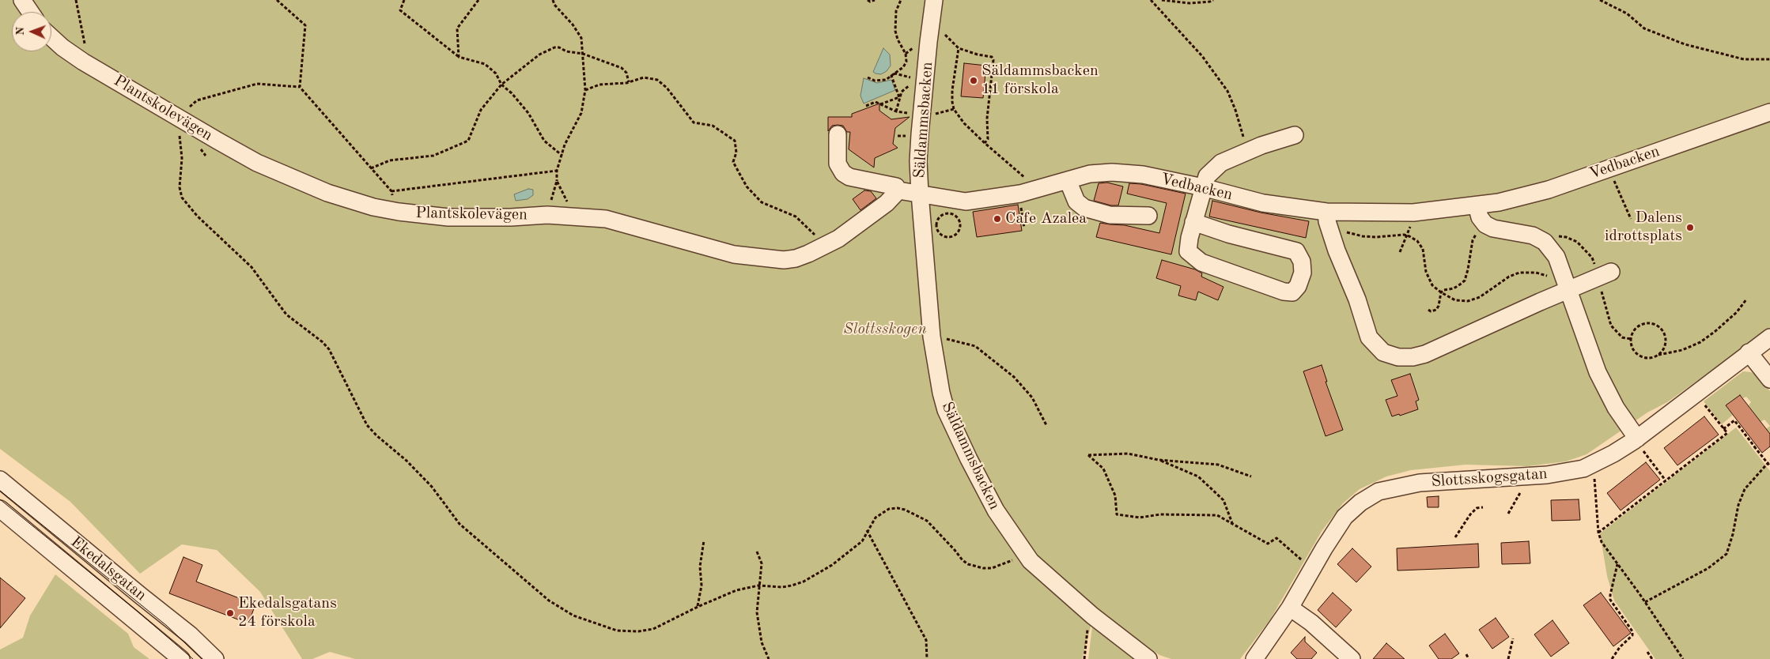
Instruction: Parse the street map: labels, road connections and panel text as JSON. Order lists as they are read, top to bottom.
{
  "streets": {
    "street": [
      "Plantskolevägen",
      "Säldammsbacken",
      "Vedbacken",
      "Slottsskogsgatan",
      "Ekedalsgatan"
    ]
  },
  "crossings": [
    ["Säldammsbacken", "Vedbacken"]
  ],
  "parks": ["Slottsskogen"],
  "places": [
    "Säldammsbacken 11 förskola",
    "Cafe Azalea",
    "Dalens idrottsplats",
    "Ekedalsgatans 24 förskola"
  ],
  "north": "left"
}
